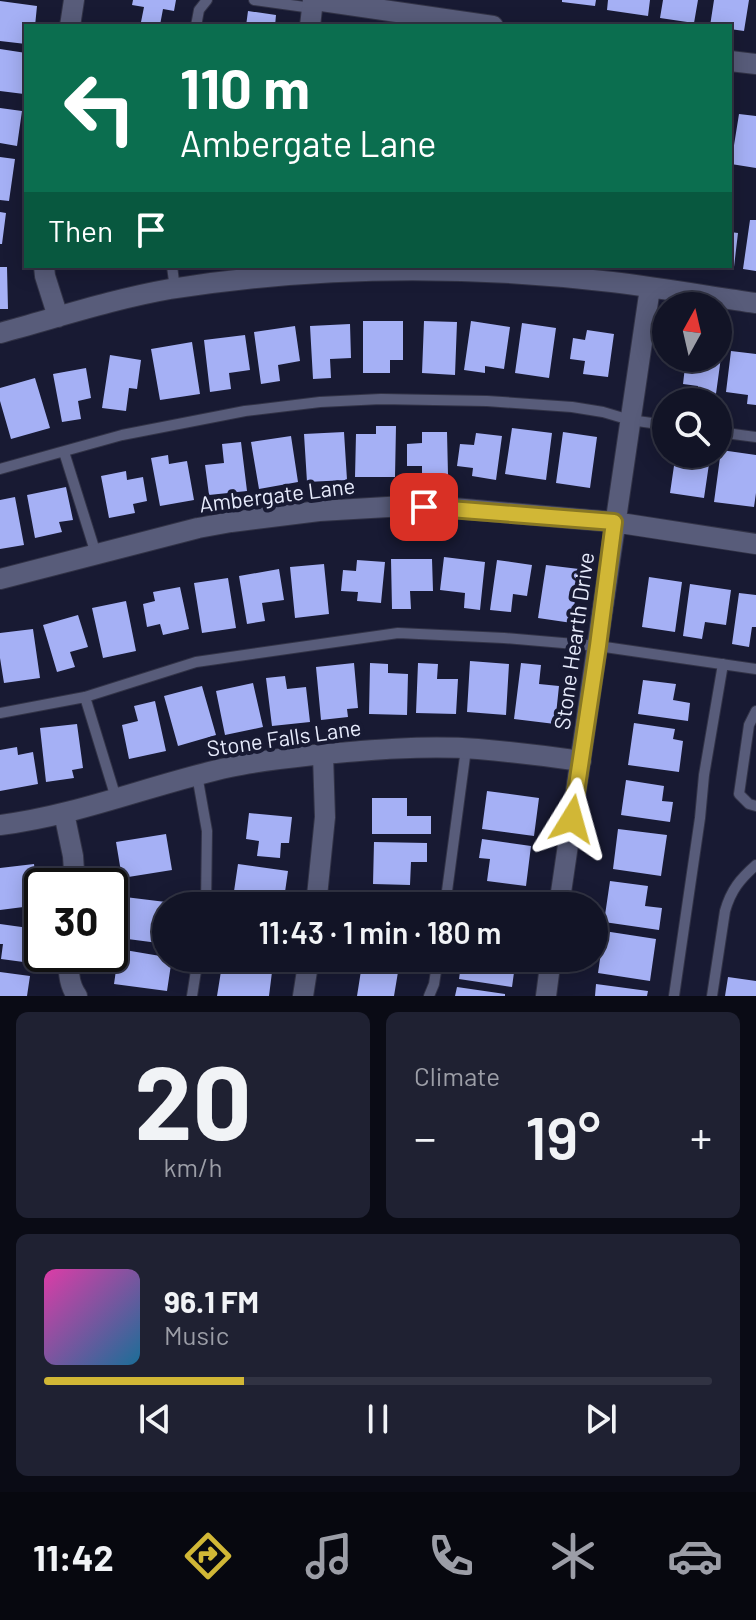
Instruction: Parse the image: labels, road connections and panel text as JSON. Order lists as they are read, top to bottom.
{
  "streets": {
    "street": ["Ambergate Lane", "Stone Hearth Drive", "Stone Falls Lane"]
  },
  "crossings": [
    ["Ambergate Lane", "Stone Hearth Drive"],
    ["Stone Hearth Drive", "Stone Falls Lane"]
  ],
  "north": "top",
  "page": {
    "turn": ["110 m", "Ambergate Lane"],
    "then": "Then",
    "limit": "30",
    "trip": "11:43 · 1 min · 180 m",
    "tile": [
      ["20", "km/h"],
      "Climate"
    ],
    "heat": ["−", "19°", "+"],
    "song": ["96.1 FM", "Music"],
    "tabs": "11:42"
  }
}
